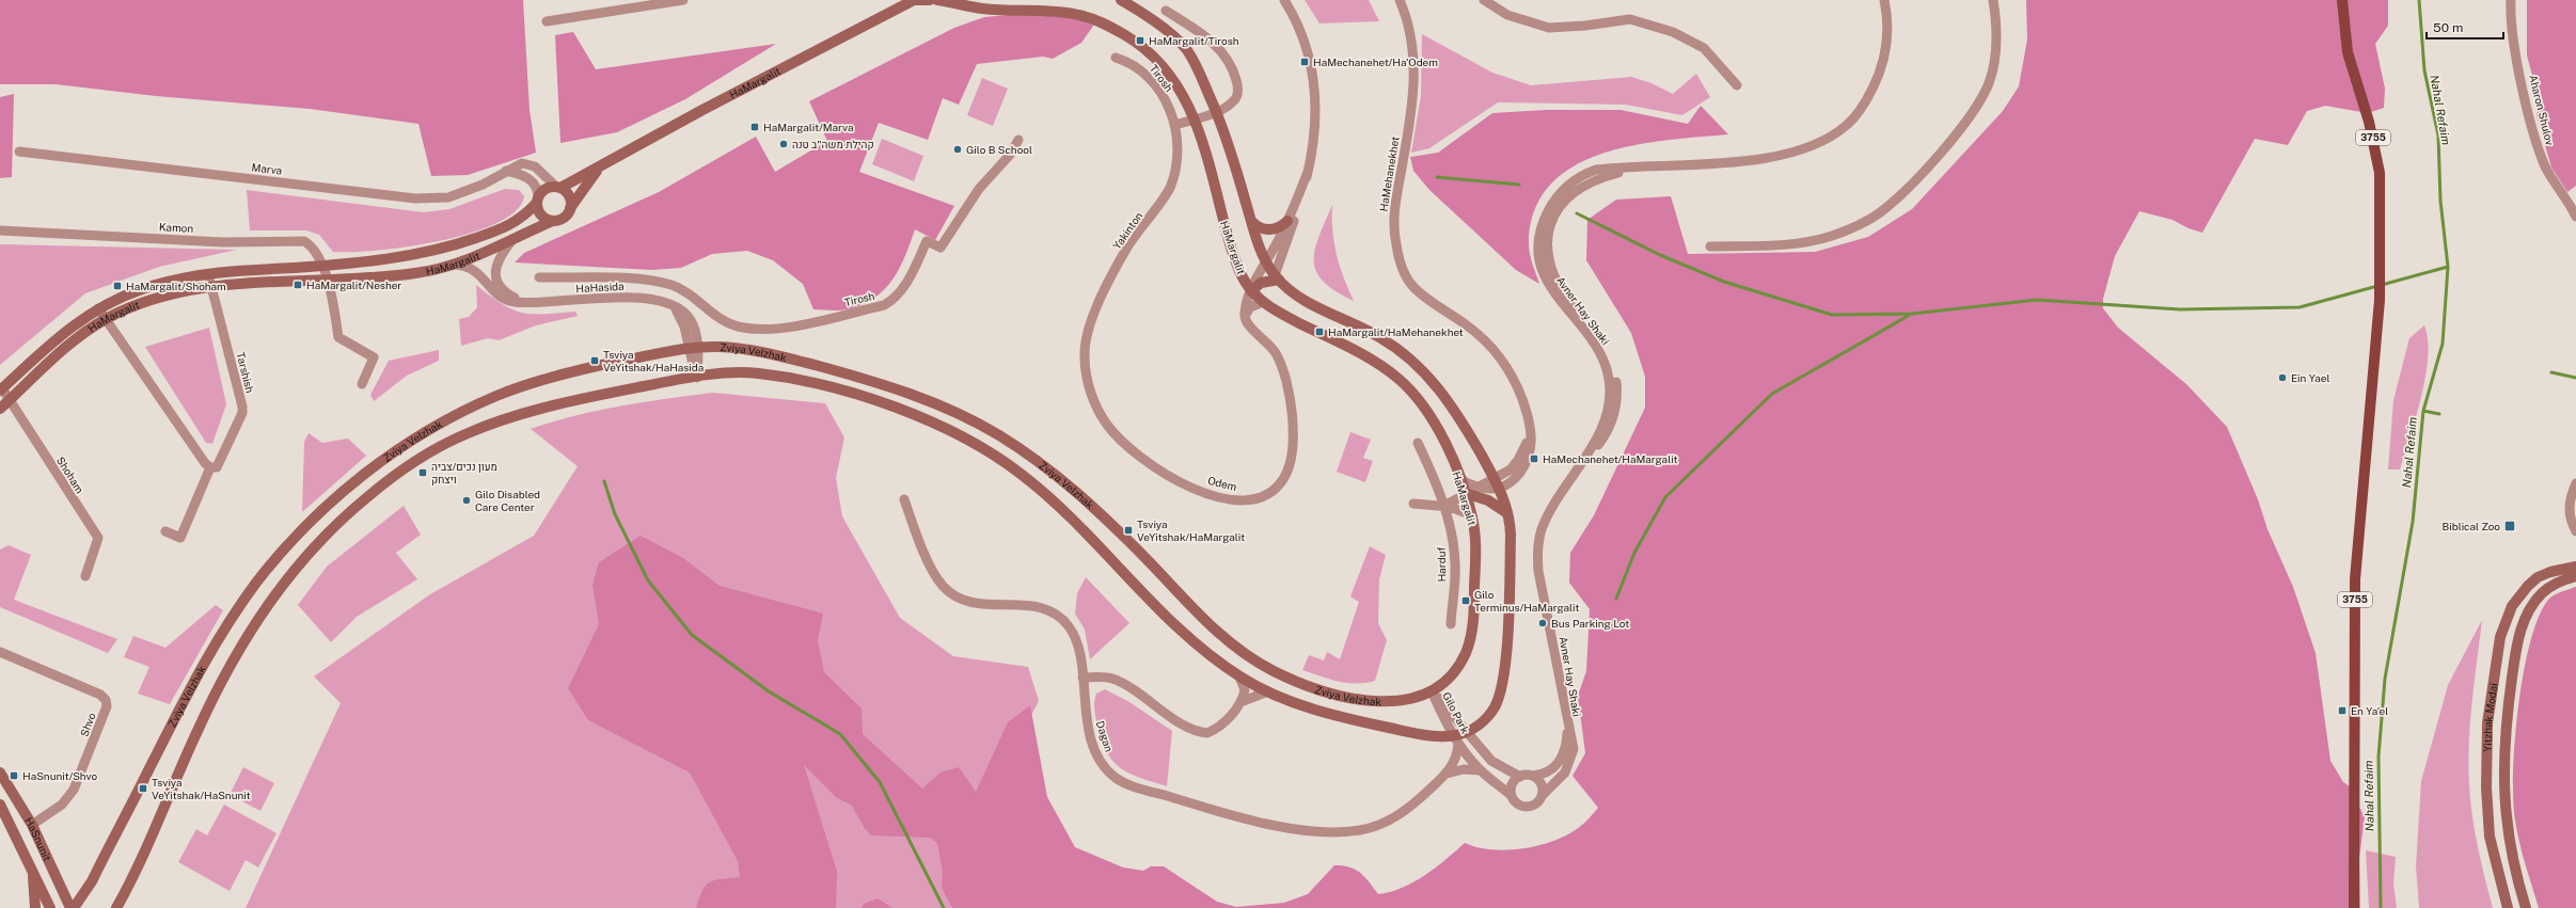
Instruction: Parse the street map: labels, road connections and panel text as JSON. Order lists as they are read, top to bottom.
{
  "streets": {
    "main road": ["3755"],
    "street": [
      "Tirosh",
      "HaMargalit",
      "Aharon Shulov",
      "Marva",
      "HaMehanekhet",
      "Kamon",
      "Yakinton",
      "HaHasida",
      "Avner Hay Shaki",
      "Zviya VeIzhak",
      "Tarshish",
      "Shoham",
      "Odem",
      "Harduf",
      "Gilo Park",
      "Yitzhak Modai",
      "Shvo",
      "Dagan",
      "HaSnunit"
    ]
  },
  "crossings": [
    ["Tirosh", "Yakinton"],
    ["HaMargalit", "Marva"],
    ["HaMargalit", "Kamon"],
    ["HaMargalit", "HaHasida"],
    ["HaMargalit", "Zviya VeIzhak"],
    ["HaMargalit", "Tarshish"],
    ["HaMargalit", "Shoham"],
    ["HaMargalit", "Gilo Park"],
    ["Yakinton", "Odem"],
    ["HaHasida", "Zviya VeIzhak"],
    ["Avner Hay Shaki", "Gilo Park"],
    ["Zviya VeIzhak", "Gilo Park"],
    ["Zviya VeIzhak", "Dagan"],
    ["Zviya VeIzhak", "HaSnunit"],
    ["Gilo Park", "Dagan"],
    ["Shvo", "HaSnunit"]
  ],
  "water": ["Nahal Refaim"],
  "places": {
    "transit": [
      "HaMargalit/Tirosh",
      "HaMechanehet/Ha'Odem",
      "HaMargalit/Marva",
      "HaMargalit/Nesher",
      "HaMargalit/Shoham",
      "HaMargalit/HaMehanekhet",
      "Tsviya VeYitshak/HaHasida",
      "HaMechanehet/HaMargalit",
      "מעון נכים/צביה ויצחק",
      "Biblical Zoo",
      "Tsviya VeYitshak/HaMargalit",
      "Gilo Terminus/HaMargalit",
      "En Ya'el",
      "HaSnunit/Shvo",
      "Tsviya VeYitshak/HaSnunit"
    ],
    "other": [
      "קהילת משה\"ב טנה",
      "Gilo B School",
      "Ein Yael",
      "Gilo Disabled Care Center",
      "Bus Parking Lot"
    ]
  },
  "scale_bar": "50 m"
}
